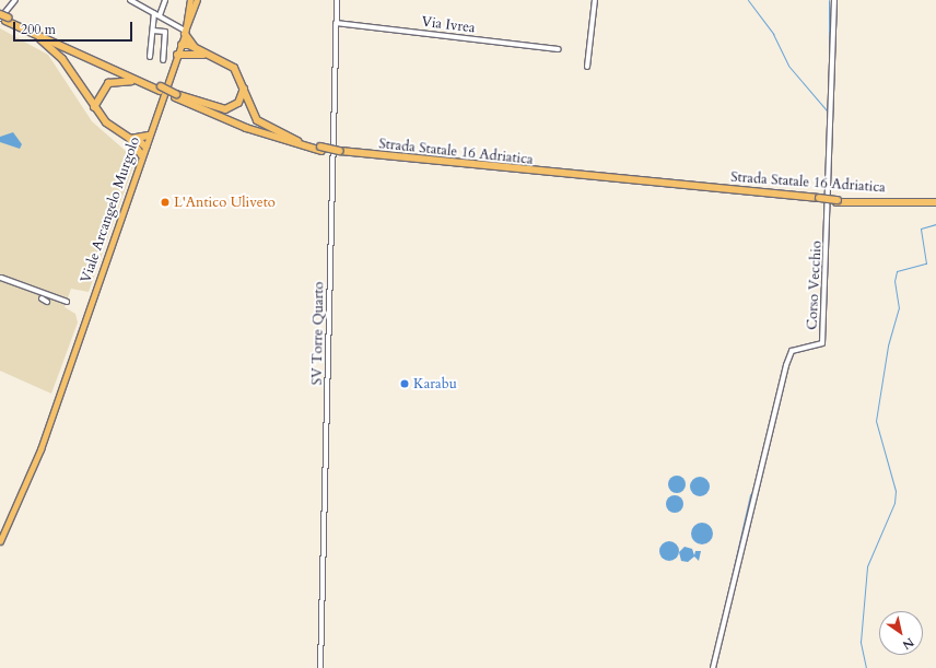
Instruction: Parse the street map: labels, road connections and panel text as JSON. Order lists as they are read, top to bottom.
{
  "streets": {
    "highway": ["Strada Statale 16 Adriatica"],
    "main road": ["Viale Arcangelo Murgolo"],
    "street": ["Via Ivrea", "Corso Vecchio", "SV Torre Quarto"]
  },
  "crossings": [
    ["Via Ivrea", "SV Torre Quarto"]
  ],
  "places": ["L'Antico Uliveto", "Karabu"],
  "scale_bar": "200 m",
  "north": "bottom right"
}
